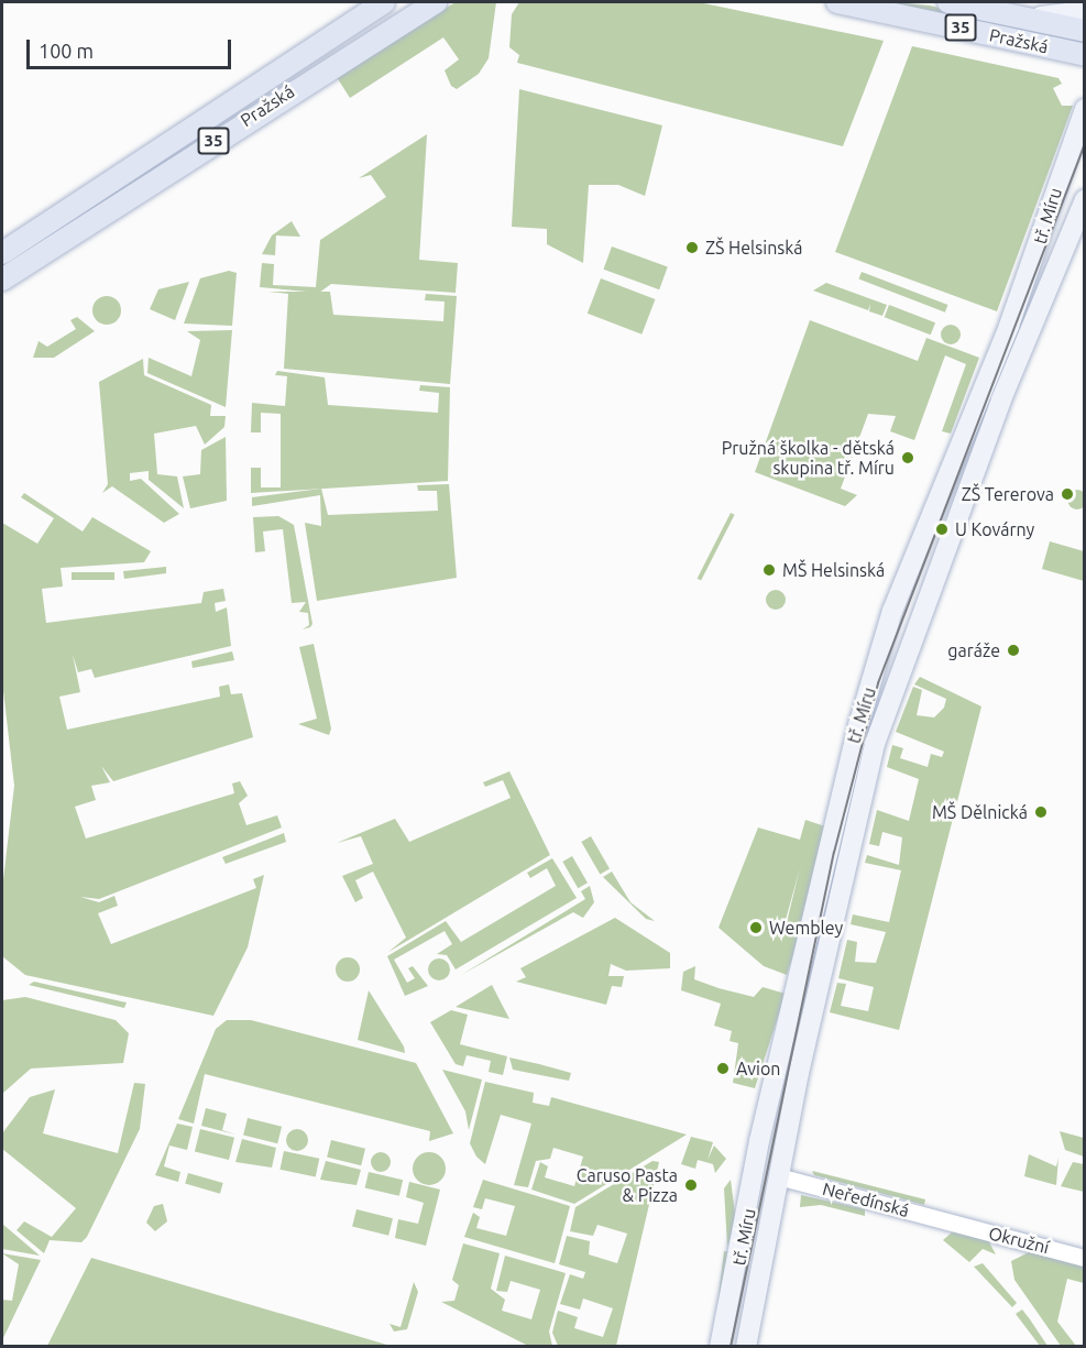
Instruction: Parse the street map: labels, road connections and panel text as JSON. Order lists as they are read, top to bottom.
{
  "streets": {
    "main road": ["35", "Pražská", "tř. Míru"],
    "street": ["Neředínská", "Okružní"]
  },
  "crossings": [
    ["tř. Míru", "Neředínská"],
    ["Neředínská", "Okružní"]
  ],
  "places": [
    "ZŠ Helsinská",
    "Pružná školka - dětská skupina tř. Míru",
    "ZŠ Tererova",
    "U Kovárny",
    "MŠ Helsinská",
    "garáže",
    "MŠ Dělnická",
    "Wembley",
    "Avion",
    "Caruso Pasta & Pizza"
  ],
  "scale_bar": "100 m"
}
